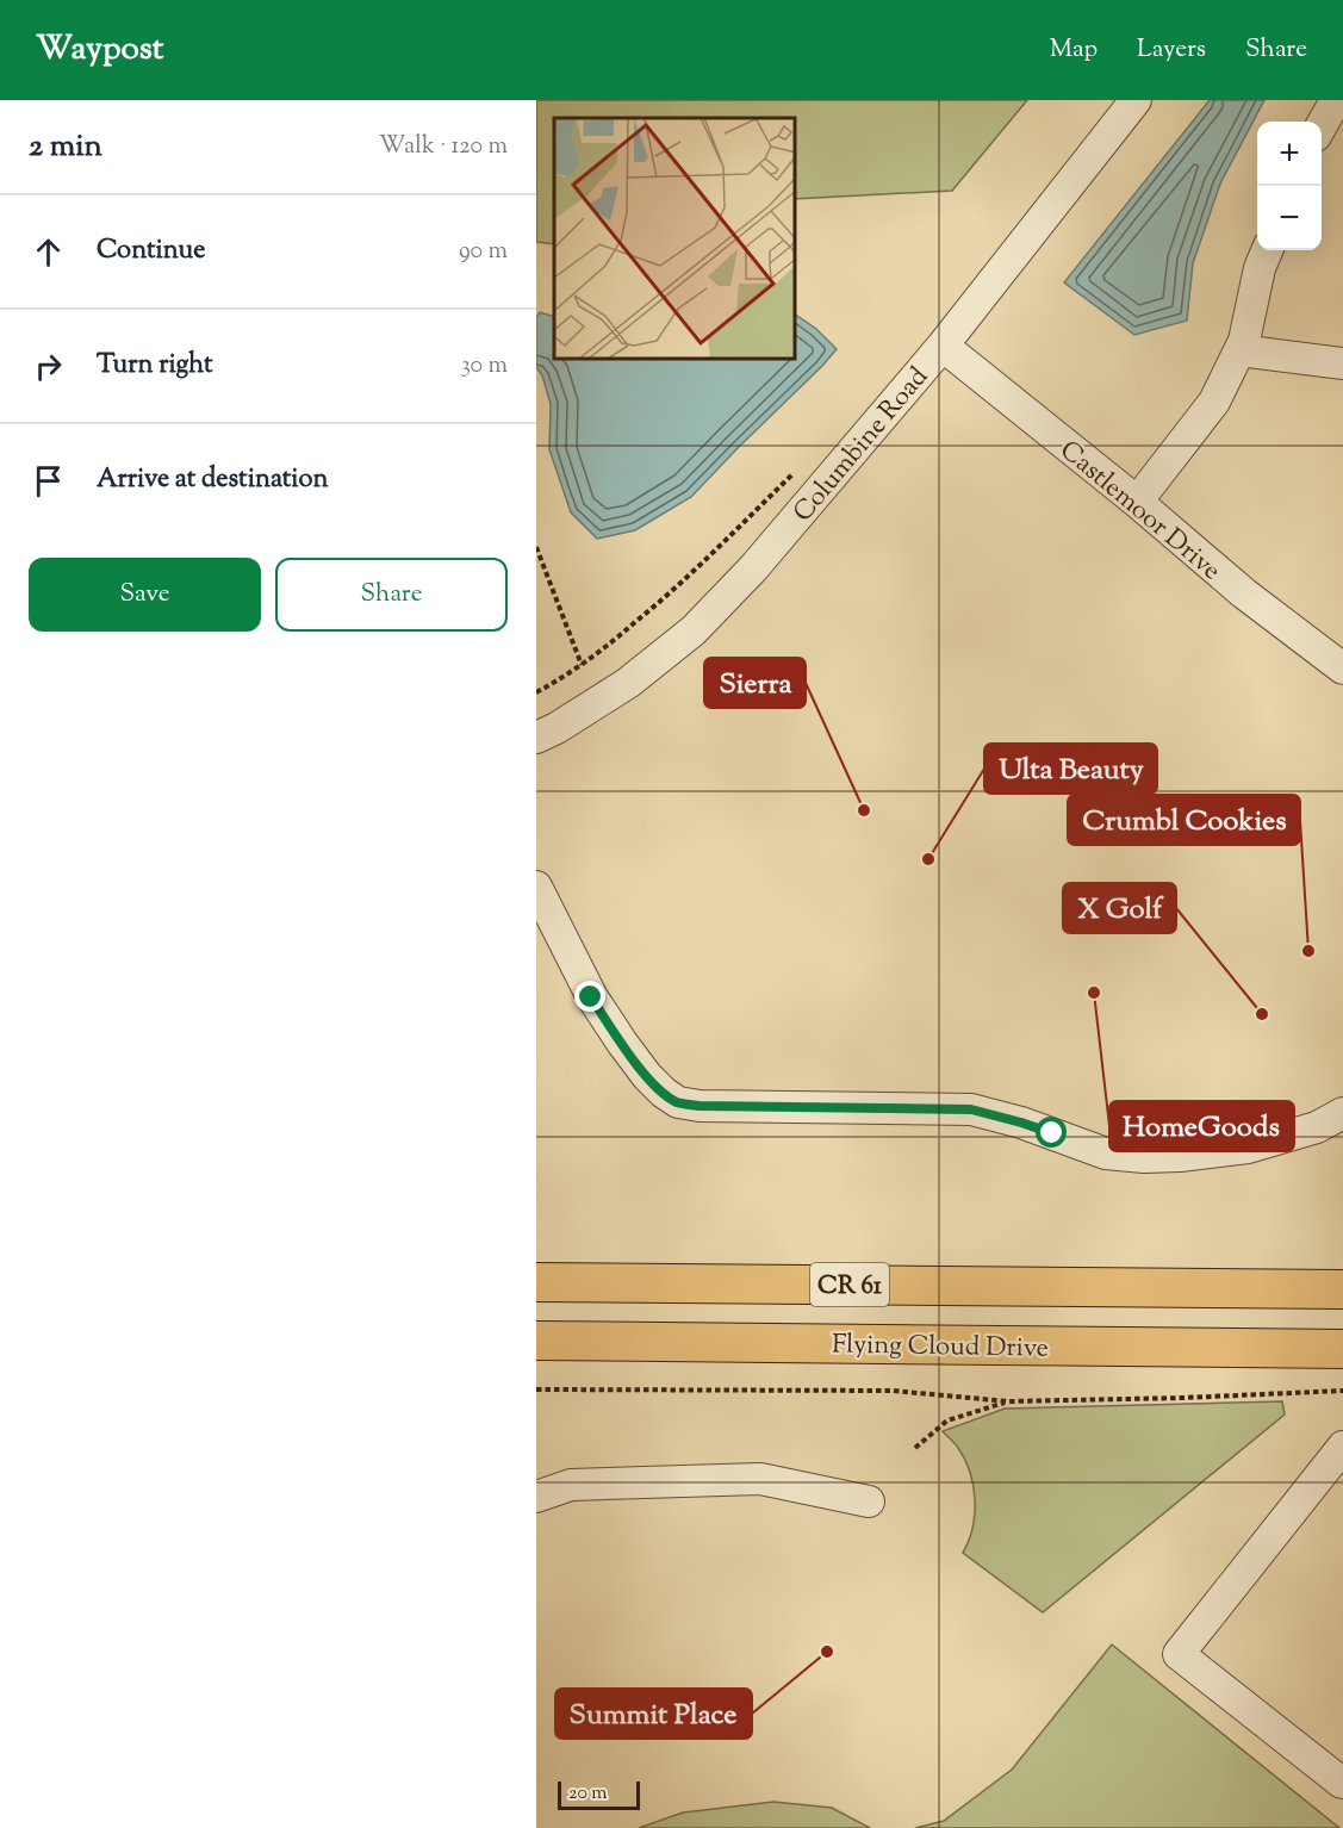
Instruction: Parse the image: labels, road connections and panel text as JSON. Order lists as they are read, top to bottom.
{
  "streets": {
    "main road": ["CR 61", "Flying Cloud Drive"],
    "street": ["Columbine Road", "Castlemoor Drive"]
  },
  "crossings": [
    ["Columbine Road", "Castlemoor Drive"]
  ],
  "places": [
    "Sierra",
    "Ulta Beauty",
    "Crumbl Cookies",
    "HomeGoods",
    "X Golf",
    "Summit Place"
  ],
  "scale_bar": "20 m",
  "page": {
    "header": "Waypost",
    "nav": ["Map", "Layers", "Share"],
    "heading": ["2 min", "Walk · 120 m"],
    "map_buttons": ["+", "−"],
    "list": [
      ["Continue", "90 m"],
      ["Turn right", "30 m"],
      "Arrive at destination"
    ],
    "buttons": ["Save", "Share"],
    "scale": "20 m"
  }
}
